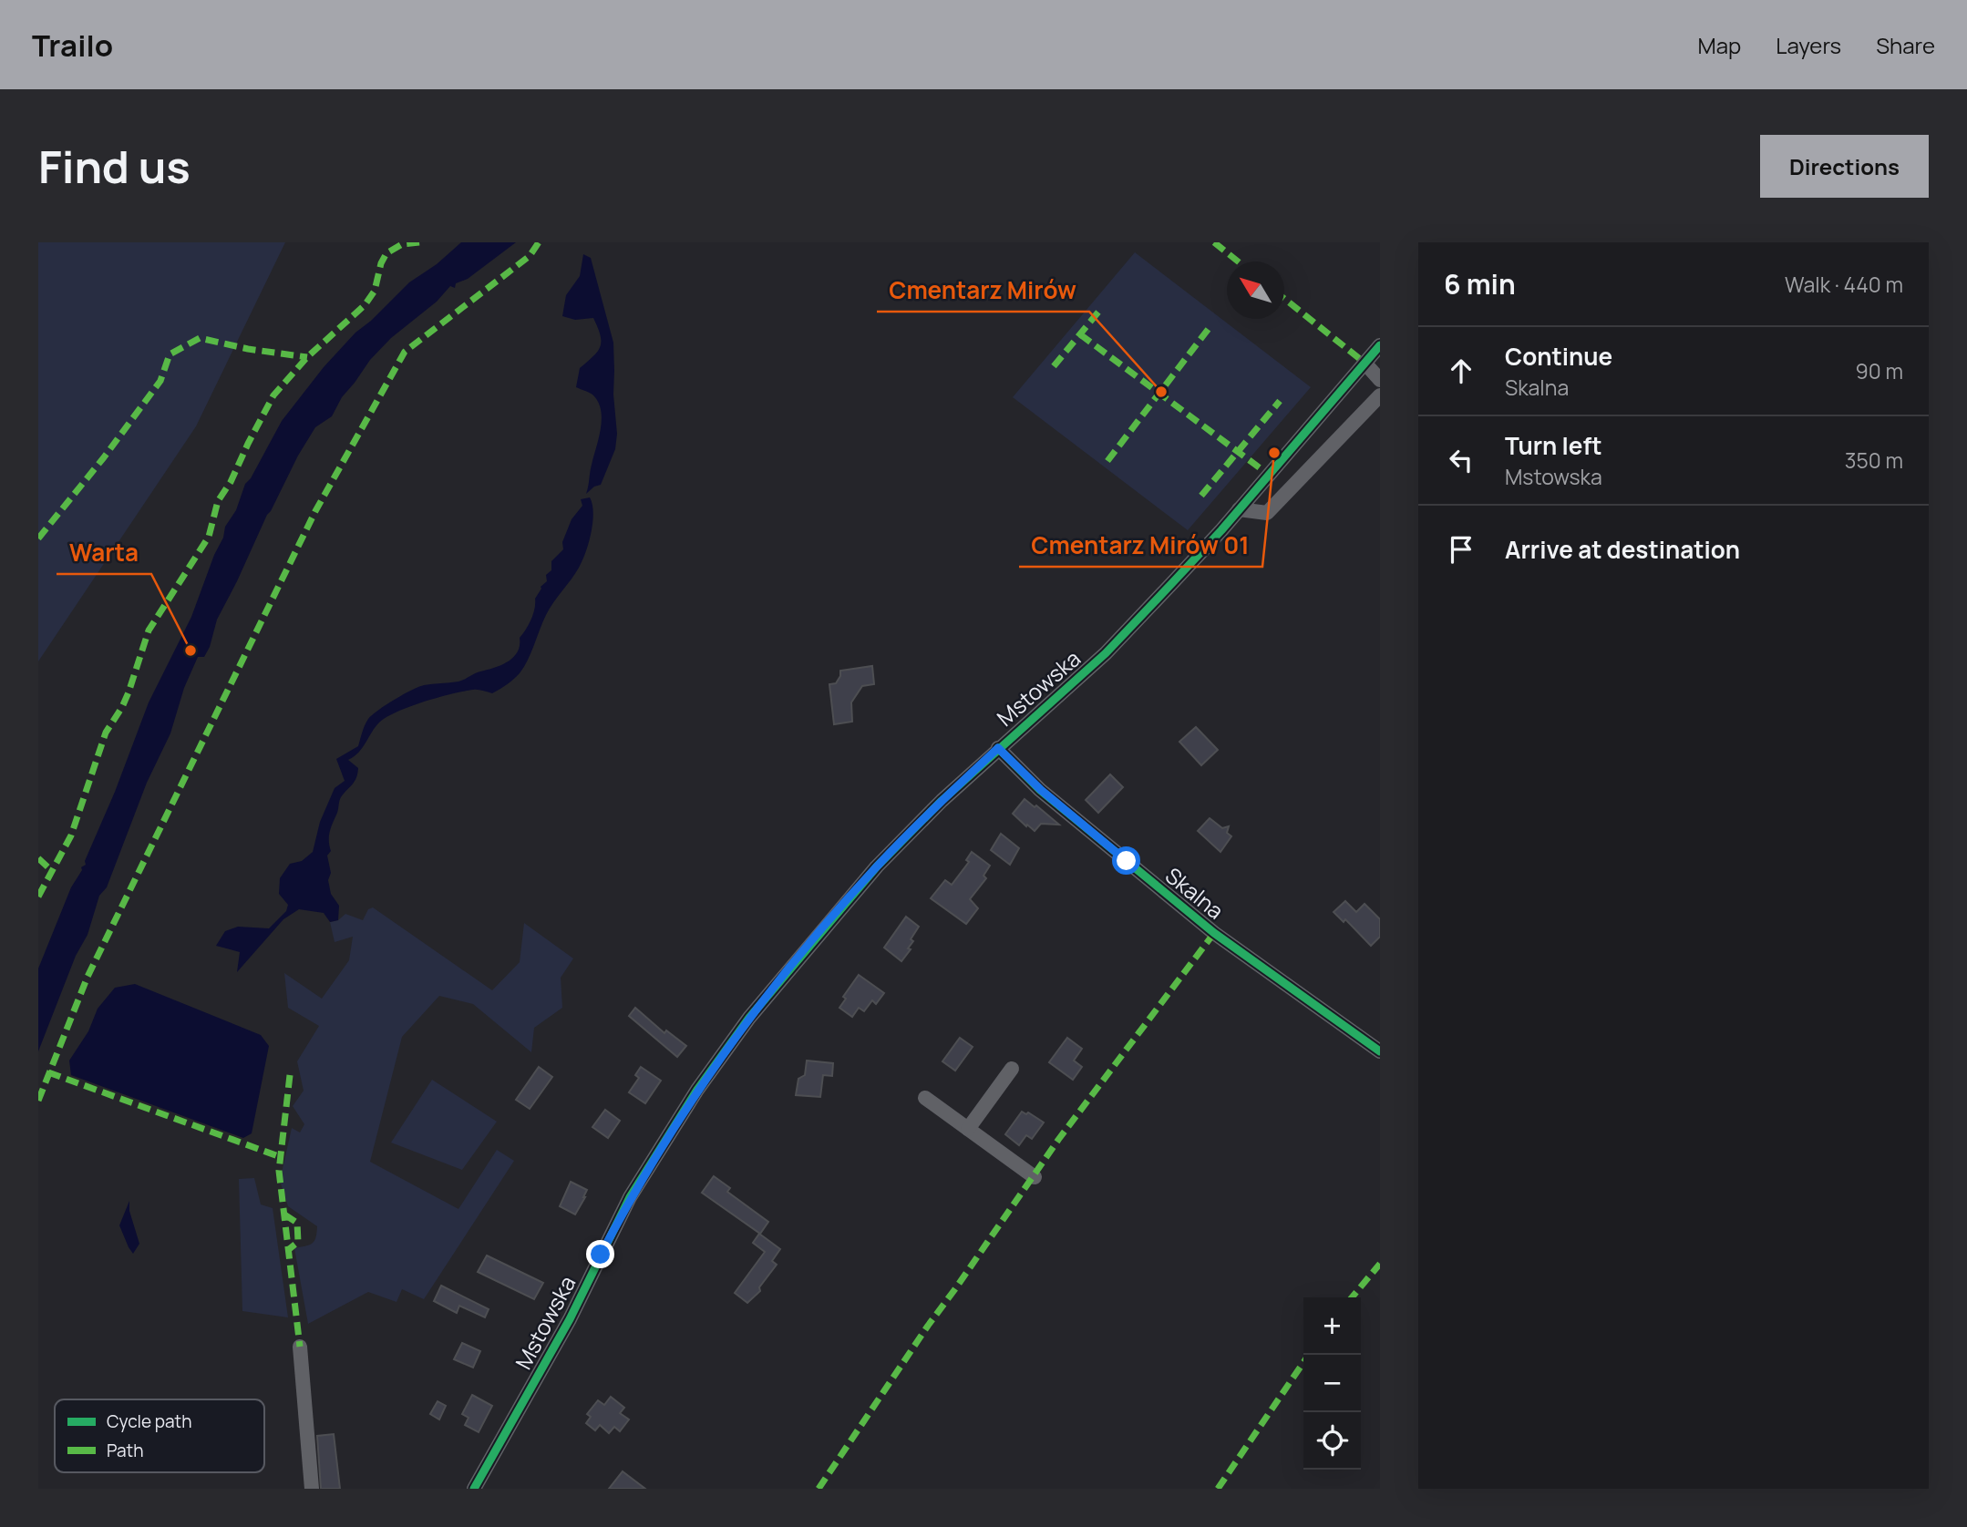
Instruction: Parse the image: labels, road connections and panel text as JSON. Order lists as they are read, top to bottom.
{
  "streets": {
    "street": ["Mstowska", "Skalna"]
  },
  "crossings": [
    ["Mstowska", "Skalna"]
  ],
  "places": ["Cmentarz Mirów", "Cmentarz Mirów 01", "Warta"],
  "legend": ["Cycle path", "Path"],
  "north": "top left",
  "page": {
    "header": "Trailo",
    "nav": ["Map", "Layers", "Share"],
    "buttons": "Directions",
    "title": "Find us",
    "heading": ["6 min", "Walk · 440 m"],
    "list": [
      ["Continue", "Skalna", "90 m"],
      ["Turn left", "Mstowska", "350 m"],
      "Arrive at destination"
    ],
    "map_buttons": ["+", "−"]
  }
}
